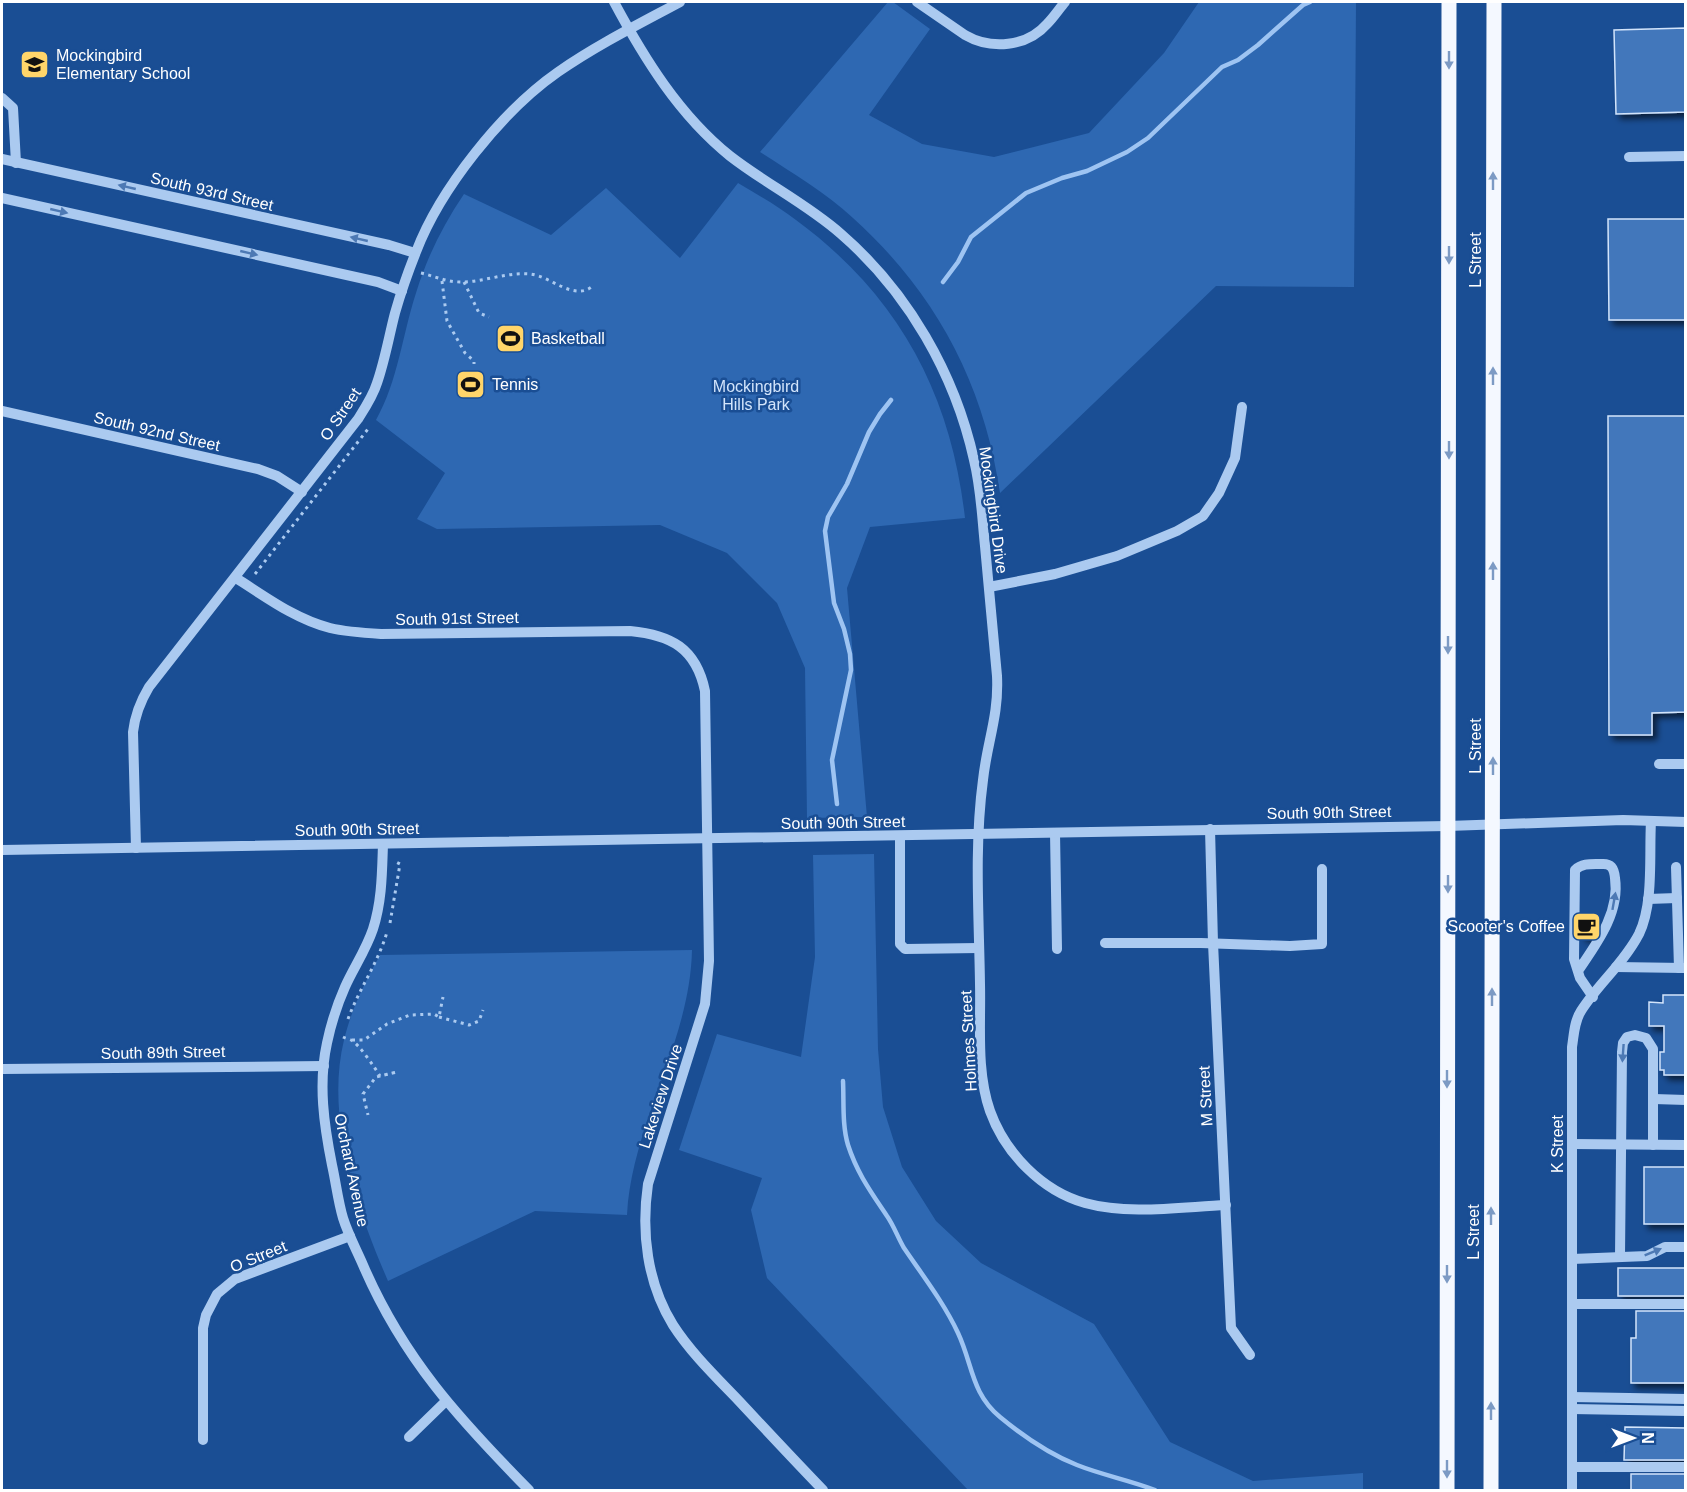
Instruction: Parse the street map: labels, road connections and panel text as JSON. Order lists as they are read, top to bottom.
{
  "streets": {
    "main road": ["L Street"],
    "street": [
      "South 93rd Street",
      "O Street",
      "South 92nd Street",
      "Mockingbird Drive",
      "South 91st Street",
      "South 90th Street",
      "Holmes Street",
      "South 89th Street",
      "Lakeview Drive",
      "M Street",
      "K Street",
      "Orchard Avenue"
    ]
  },
  "crossings": [
    ["South 93rd Street", "O Street"],
    ["L Street", "South 90th Street"],
    ["O Street", "South 92nd Street"],
    ["O Street", "Mockingbird Drive"],
    ["O Street", "South 91st Street"],
    ["O Street", "South 90th Street"],
    ["O Street", "Orchard Avenue"],
    ["Mockingbird Drive", "South 90th Street"],
    ["Mockingbird Drive", "Holmes Street"],
    ["South 91st Street", "Lakeview Drive"],
    ["South 90th Street", "Holmes Street"],
    ["South 90th Street", "Lakeview Drive"],
    ["South 90th Street", "M Street"],
    ["South 90th Street", "K Street"],
    ["South 90th Street", "Orchard Avenue"],
    ["Holmes Street", "M Street"],
    ["South 89th Street", "Orchard Avenue"]
  ],
  "parks": ["Mockingbird Hills Park"],
  "places": {
    "school or university": ["Mockingbird Elementary School"],
    "sports": ["Basketball", "Tennis"],
    "cafe": ["Scooter's Coffee"]
  },
  "north": "right"
}
